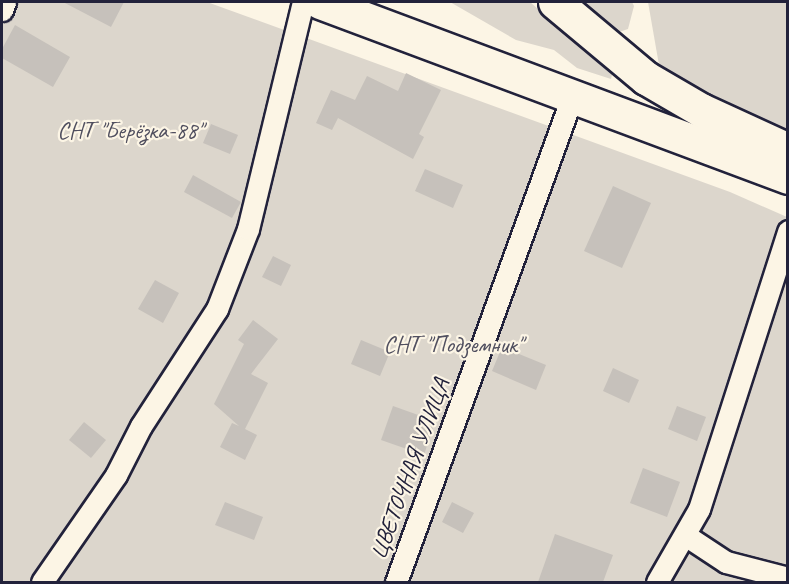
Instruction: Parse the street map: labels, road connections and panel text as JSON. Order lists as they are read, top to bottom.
{
  "streets": {
    "street": ["ЦВЕТОЧНАЯ УЛИЦА"]
  },
  "parks": ["СНТ \"Берёзка-88\"", "СНТ \"Подземник\""]
}
